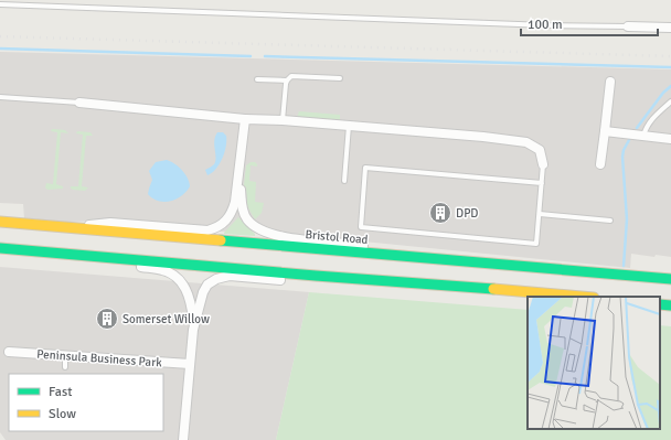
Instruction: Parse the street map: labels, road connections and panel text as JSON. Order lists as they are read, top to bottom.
{
  "streets": {
    "main road": ["Bristol Road"],
    "street": ["Peninsula Business Park"]
  },
  "places": {
    "building": ["DPD", "Somerset Willow"]
  },
  "legend": ["Fast", "Slow"],
  "scale_bar": "100 m"
}
